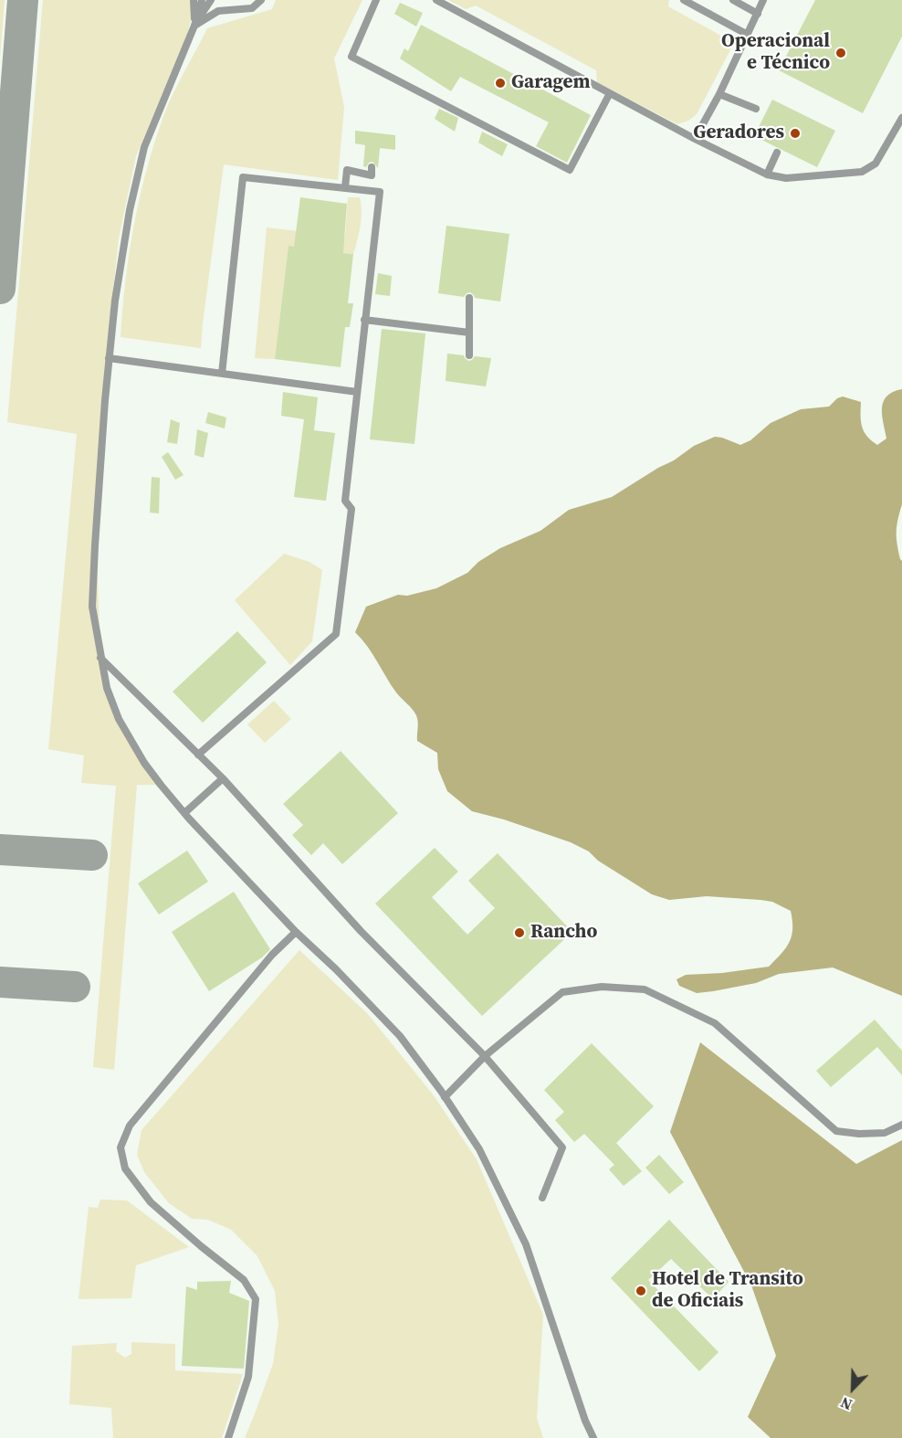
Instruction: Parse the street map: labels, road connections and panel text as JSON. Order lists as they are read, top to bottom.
{
  "places": [
    "Operacional e Técnico",
    "Garagem",
    "Geradores",
    "Rancho",
    "Hotel de Transito de Oficiais"
  ],
  "north": "bottom left"
}
